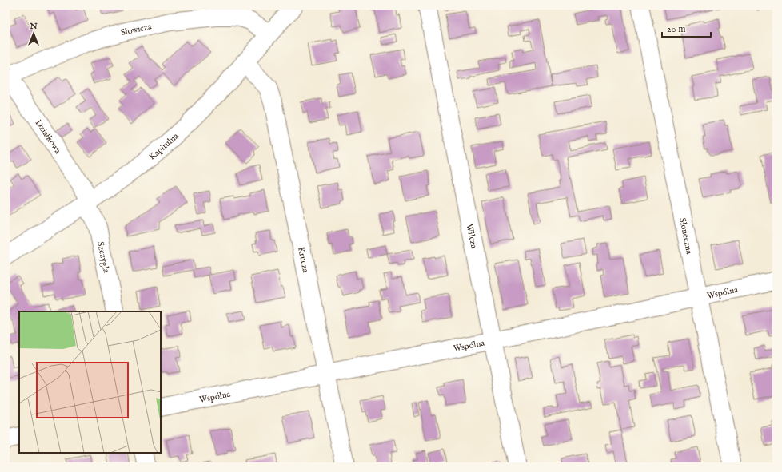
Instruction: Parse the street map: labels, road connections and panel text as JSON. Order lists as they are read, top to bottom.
{
  "streets": {
    "street": [
      "Słowicza",
      "Działkowa",
      "Kapitulna",
      "Słoneczna",
      "Wilcza",
      "Szczygla",
      "Krucza",
      "Wspólna"
    ]
  },
  "crossings": [
    ["Słowicza", "Działkowa"],
    ["Słowicza", "Kapitulna"],
    ["Działkowa", "Kapitulna"],
    ["Działkowa", "Szczygla"],
    ["Kapitulna", "Szczygla"],
    ["Kapitulna", "Krucza"],
    ["Słoneczna", "Wspólna"],
    ["Wilcza", "Wspólna"],
    ["Krucza", "Wspólna"]
  ],
  "scale_bar": "20 m",
  "north": "top"
}
